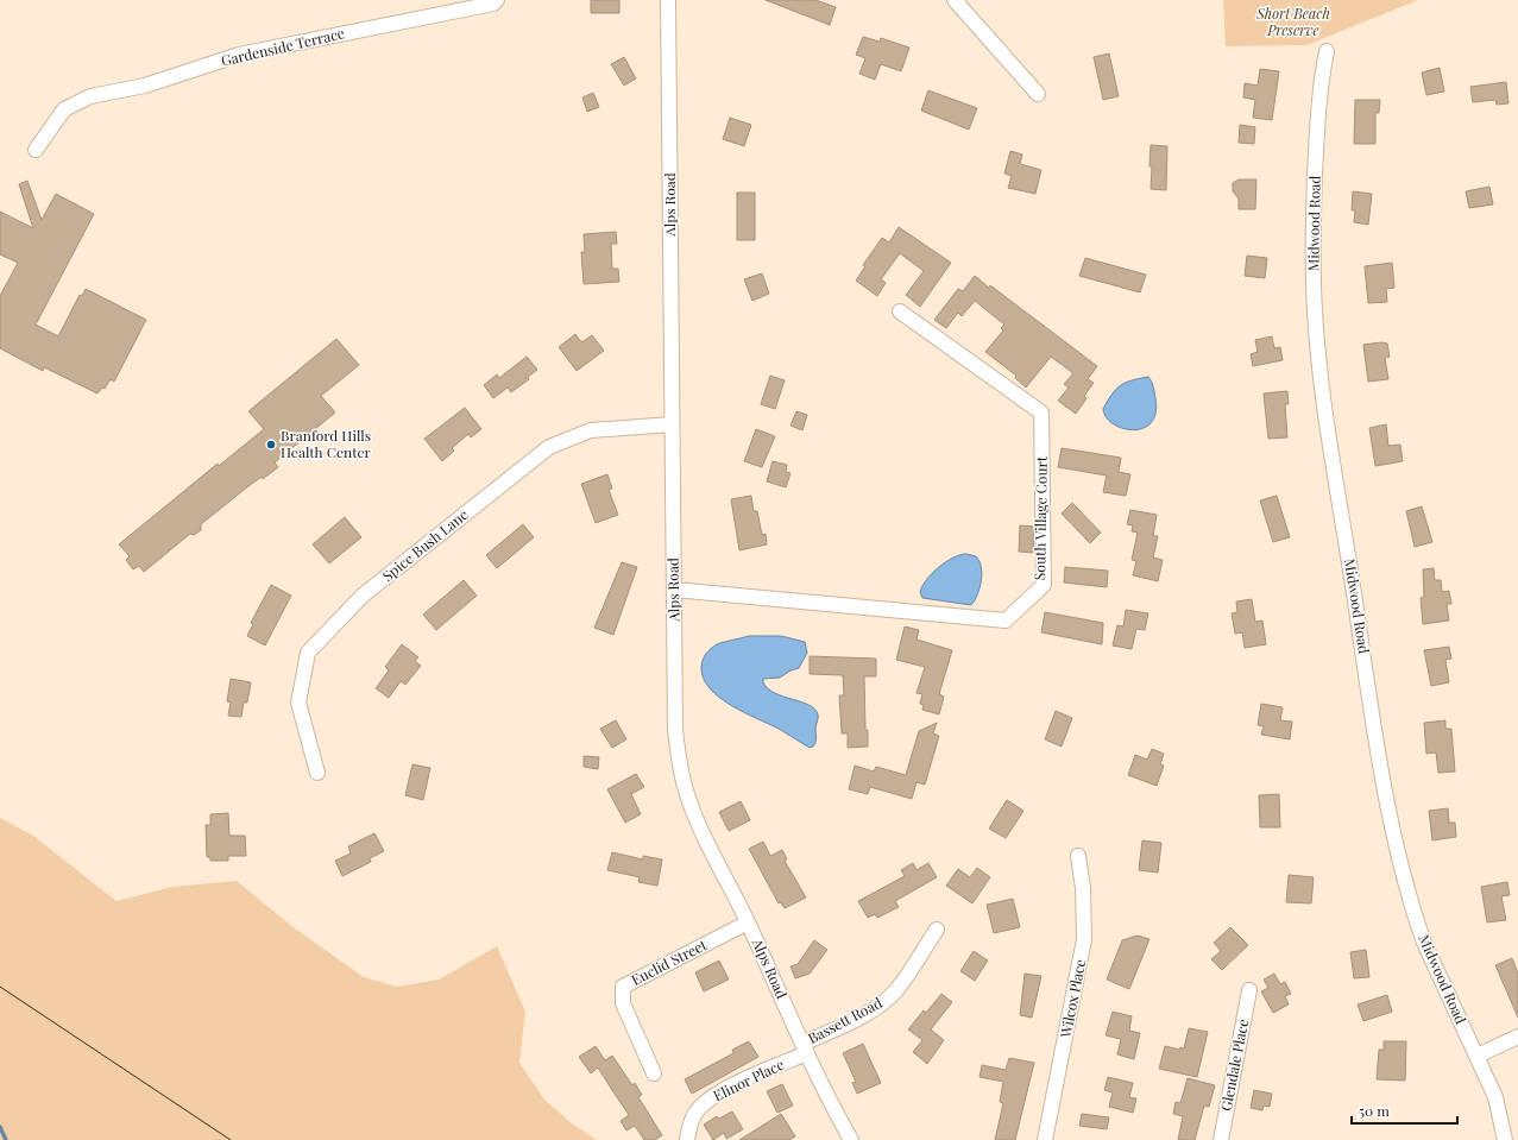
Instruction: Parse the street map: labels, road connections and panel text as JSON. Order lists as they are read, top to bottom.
{
  "streets": {
    "street": [
      "Gardenside Terrace",
      "Alps Road",
      "Midwood Road",
      "South Village Court",
      "Spice Bush Lane",
      "Euclid Street",
      "Wilcox Place",
      "Bassett Road",
      "Glendale Place",
      "Elinor Place"
    ]
  },
  "crossings": [
    ["Alps Road", "South Village Court"],
    ["Alps Road", "Spice Bush Lane"],
    ["Alps Road", "Euclid Street"],
    ["Alps Road", "Bassett Road"],
    ["Alps Road", "Elinor Place"],
    ["Bassett Road", "Elinor Place"]
  ],
  "parks": ["Short Beach Preserve"],
  "places": ["Branford Hills Health Center"],
  "scale_bar": "50 m"
}
